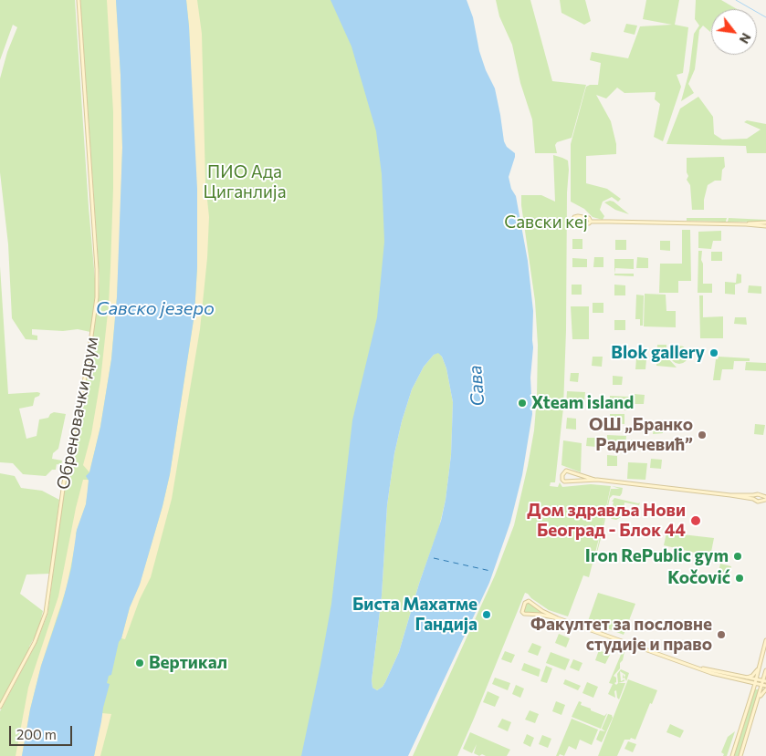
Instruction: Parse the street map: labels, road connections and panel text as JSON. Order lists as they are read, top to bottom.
{
  "streets": {
    "street": ["Обреновачки друм"]
  },
  "water": ["Савско језеро", "Сава"],
  "parks": ["ПИО Ада Циганлија", "Савски кеј"],
  "places": [
    "Blok gallery",
    "Xteam island",
    "ОШ „Бранко Радичевић”",
    "Дом здравља Нови Београд - Блок 44",
    "Iron RePublic gym",
    "Kočović",
    "Биста Махатме Гандија",
    "Факултет за пословне студије и право",
    "Вертикал"
  ],
  "scale_bar": "200 m",
  "north": "bottom right"
}
